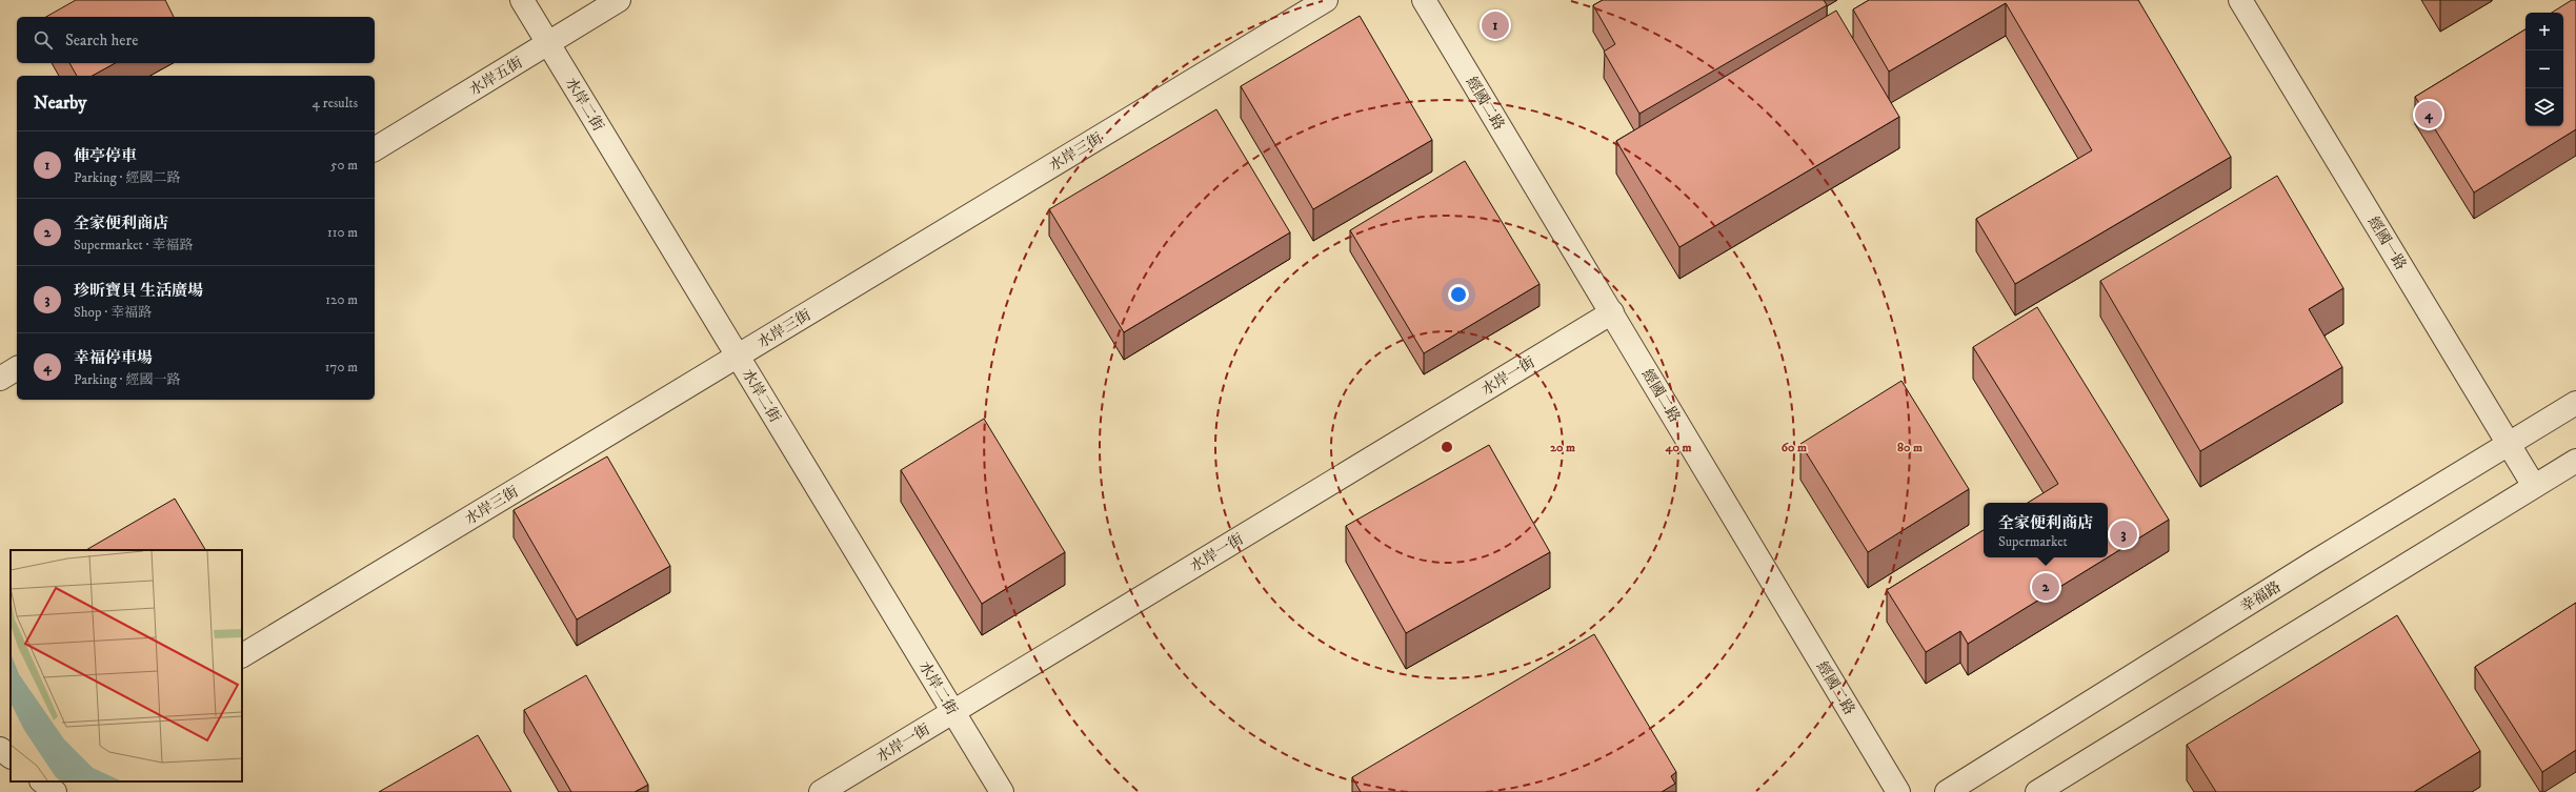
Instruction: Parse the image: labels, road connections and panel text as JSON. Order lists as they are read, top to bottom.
{
  "streets": {
    "street": [
      "水岸五街",
      "經國二路",
      "水岸二街",
      "水岸三街",
      "經國一路",
      "水岸一街",
      "幸福路"
    ]
  },
  "crossings": [
    ["水岸五街", "水岸二街"],
    ["經國二路", "水岸一街"],
    ["水岸二街", "水岸三街"],
    ["水岸二街", "水岸一街"],
    ["經國一路", "幸福路"]
  ],
  "page": {
    "pins": [
      "1",
      "4",
      "3",
      "2"
    ],
    "map_buttons": ["+", "−"],
    "search": "Search here",
    "heading": ["Nearby", "4 results"],
    "list": [
      {
        "mark": "1",
        "name": "俥亭停車",
        "note": "Parking · 經國二路",
        "value": "50 m"
      },
      {
        "mark": "2",
        "name": "全家便利商店",
        "note": "Supermarket · 幸福路",
        "value": "110 m"
      },
      {
        "mark": "3",
        "name": "珍昕寶貝 生活廣場",
        "note": "Shop · 幸福路",
        "value": "120 m"
      },
      {
        "mark": "4",
        "name": "幸福停車場",
        "note": "Parking · 經國一路",
        "value": "170 m"
      }
    ],
    "popup": ["全家便利商店", "Supermarket"]
  },
  "rings": [
    "20 m",
    "40 m",
    "60 m",
    "80 m"
  ]
}
